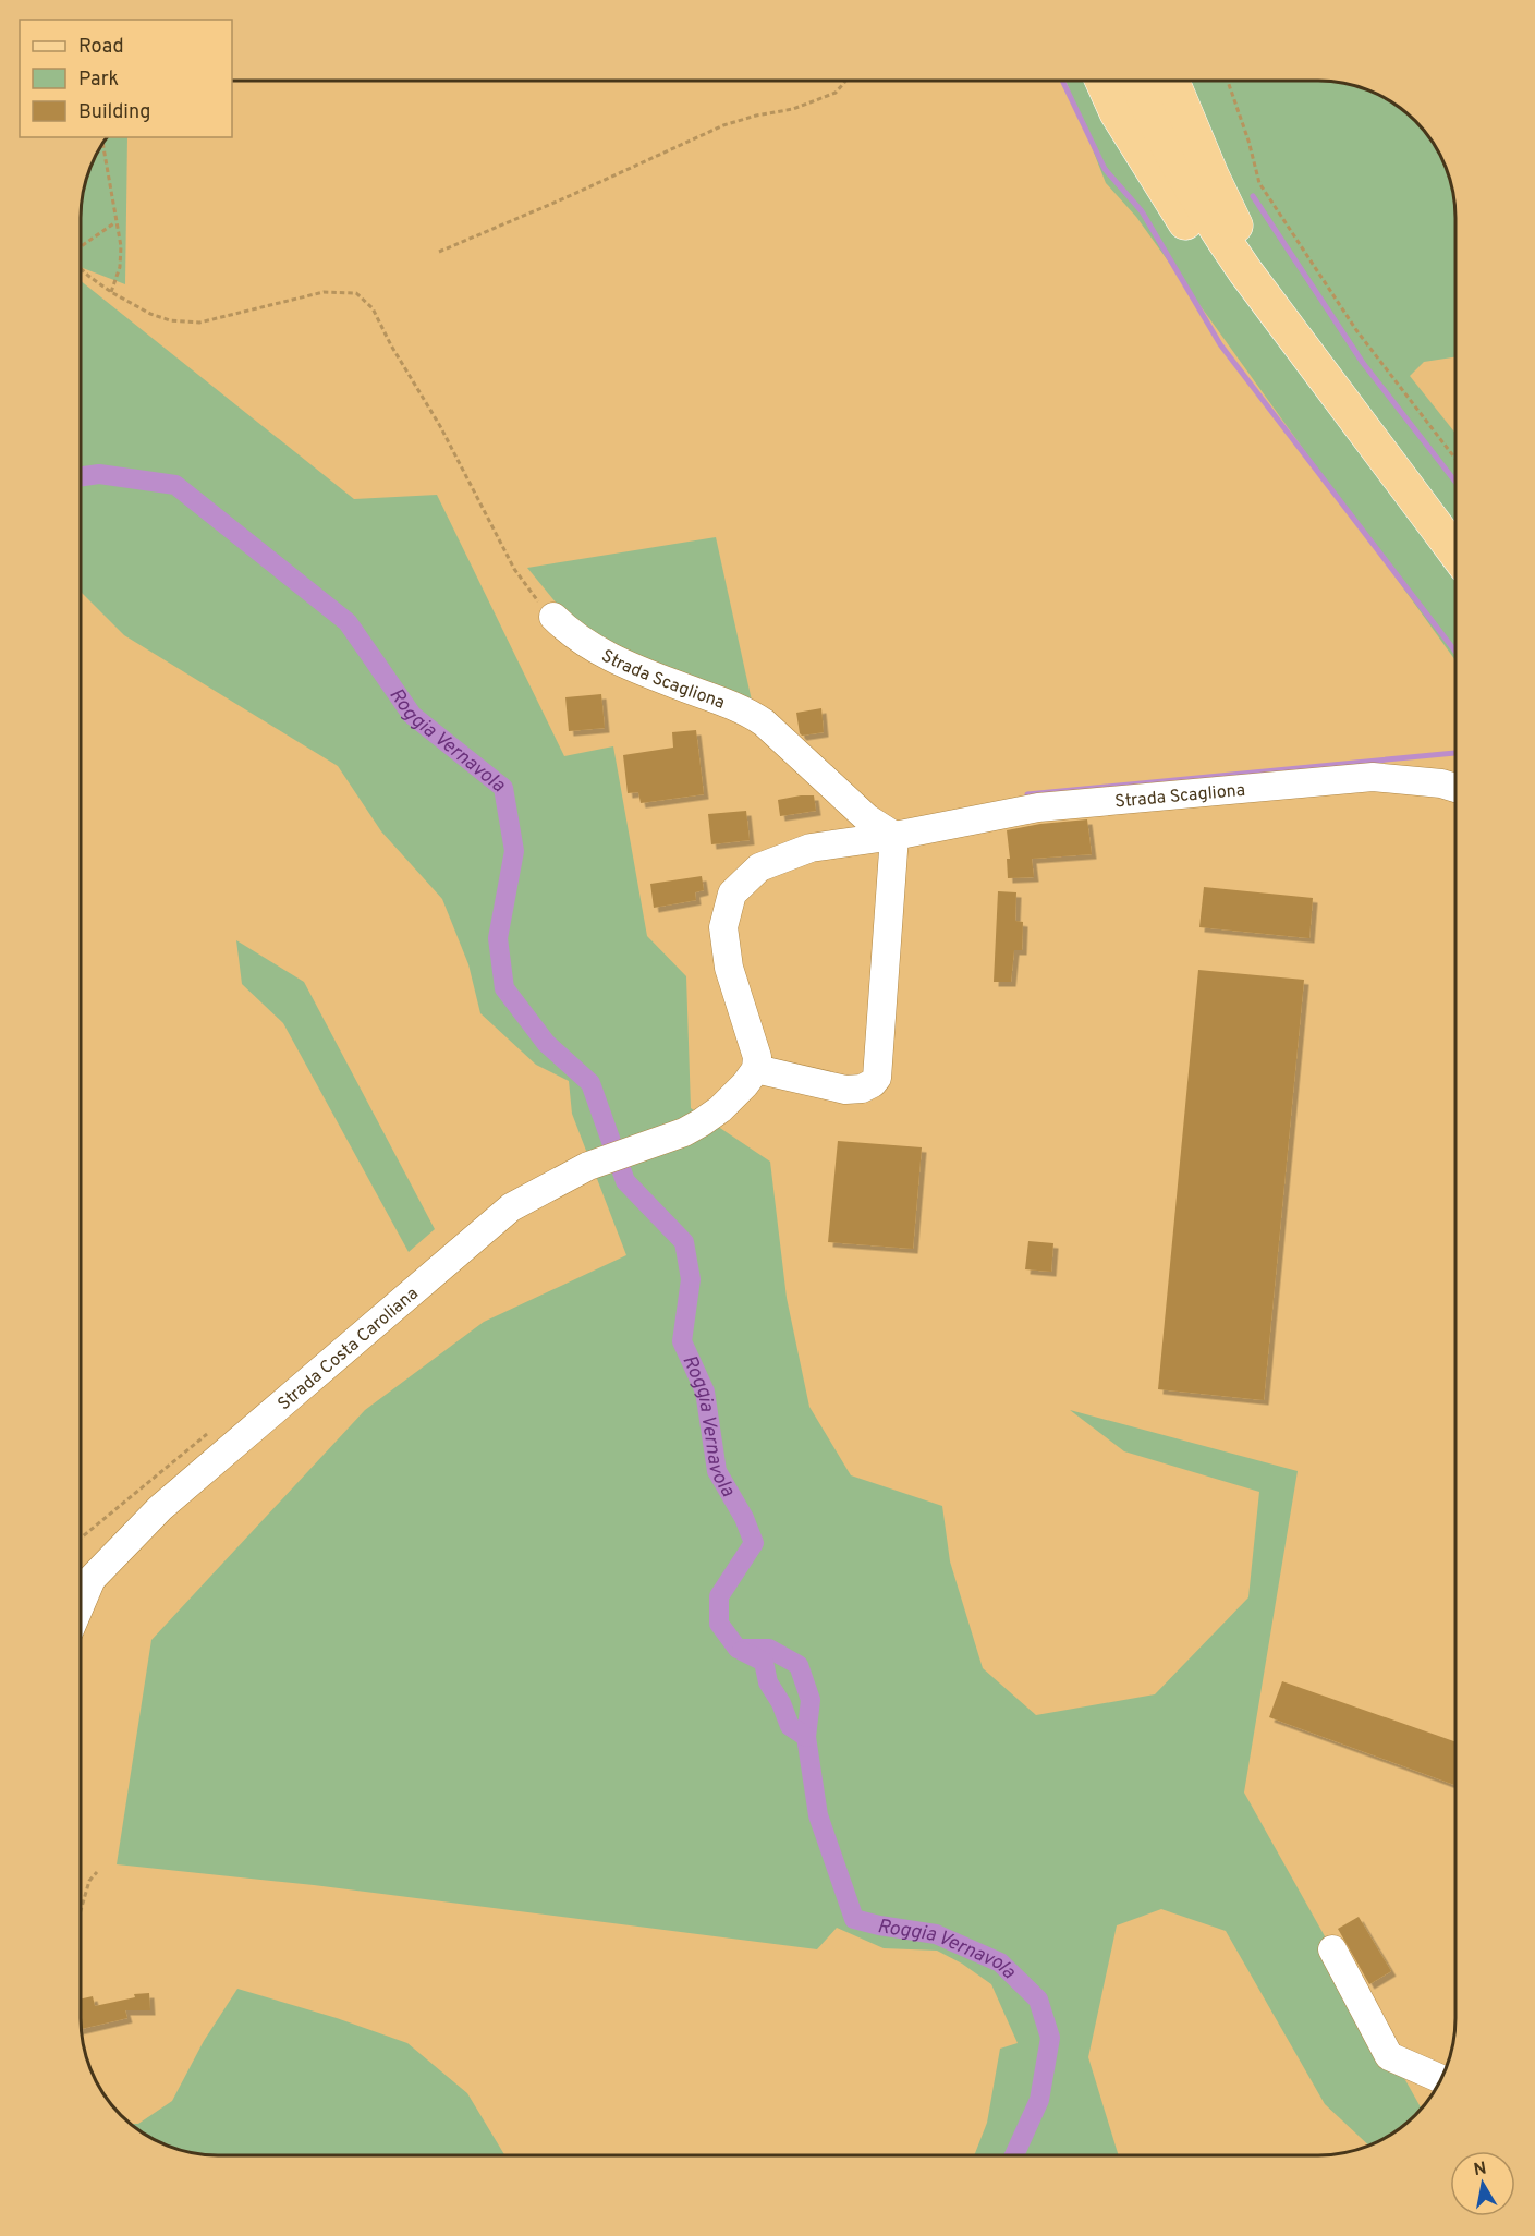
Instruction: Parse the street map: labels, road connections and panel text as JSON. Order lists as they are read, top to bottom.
{
  "streets": {
    "street": ["Strada Scagliona", "Strada Costa Caroliana"]
  },
  "crossings": [
    ["Strada Scagliona", "Strada Costa Caroliana"]
  ],
  "water": ["Roggia Vernavola"],
  "legend": ["Road", "Park", "Building"],
  "north": "top"
}
